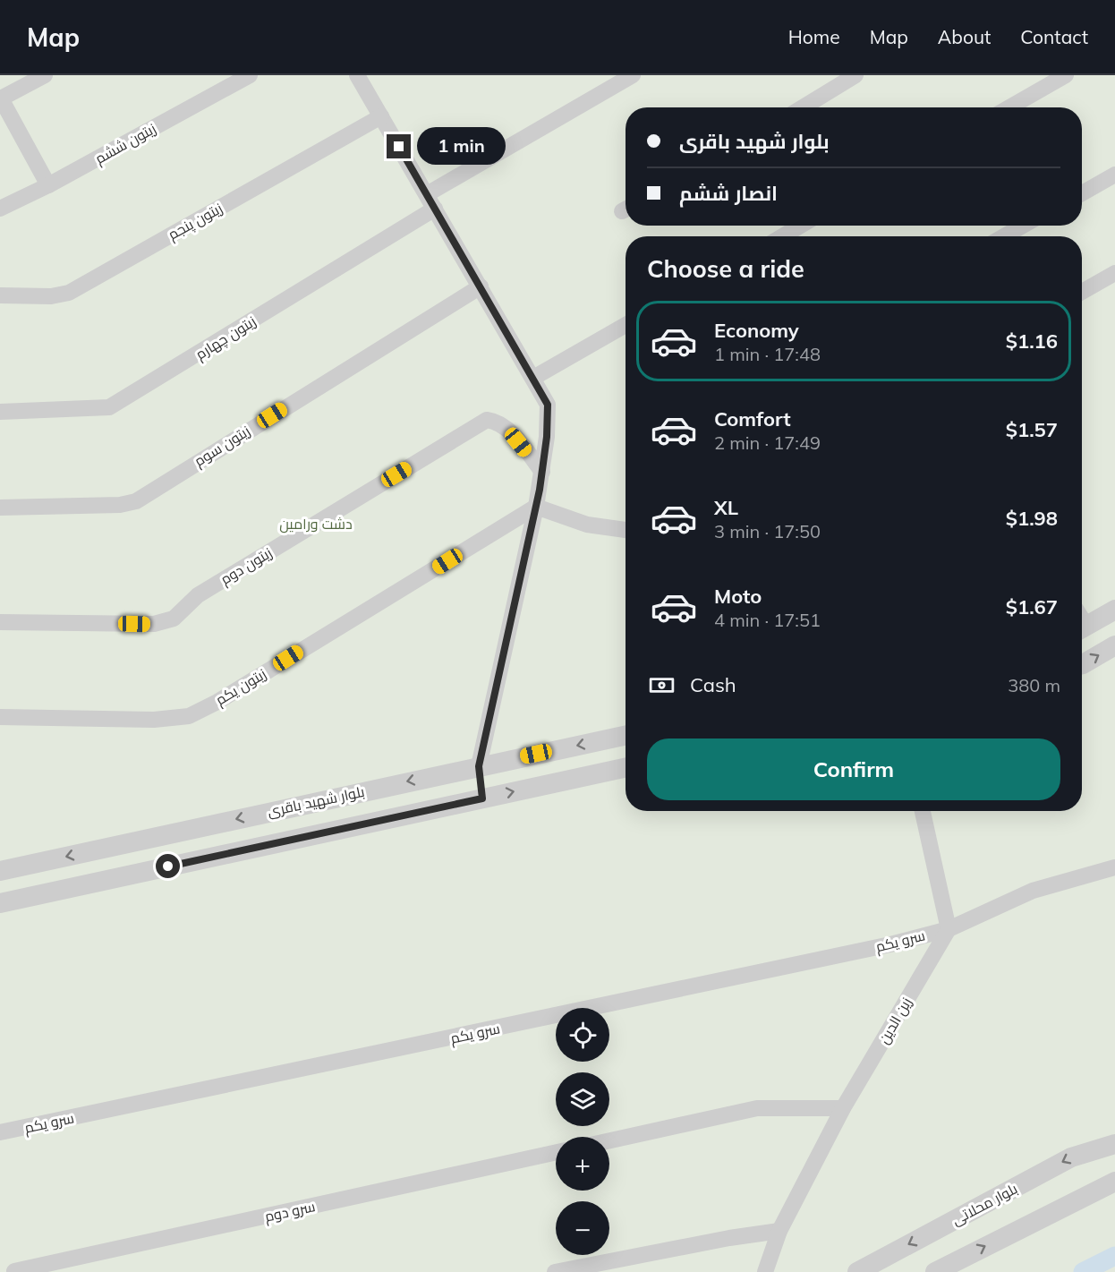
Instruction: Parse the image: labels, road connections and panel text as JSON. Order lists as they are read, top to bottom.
{
  "streets": {
    "street": [
      "زیتون ششم",
      "زیتون پنجم",
      "زیتون چهارم",
      "زیتون سوم",
      "زیتون دوم",
      "زیتون یکم",
      "بلوار شهید باقری",
      "سرو یکم",
      "زین الدین",
      "بلوار محلاتی",
      "سرو دوم"
    ]
  },
  "crossings": [
    ["سرو یکم", "زین الدین"]
  ],
  "parks": ["دشت ورامین"],
  "page": {
    "header": "Map",
    "nav": [
      "Home",
      "Map",
      "About",
      "Contact"
    ],
    "banner": ["بلوار شهید باقری", "انصار ششم"],
    "bubble": "1 min",
    "heading": "Choose a ride",
    "list": [
      {
        "name": "Economy",
        "note": "1 min · 17:48",
        "value": "$1.16"
      },
      {
        "name": "Comfort",
        "note": "2 min · 17:49",
        "value": "$1.57"
      },
      {
        "name": "XL",
        "note": "3 min · 17:50",
        "value": "$1.98"
      },
      {
        "name": "Moto",
        "note": "4 min · 17:51",
        "value": "$1.67"
      }
    ],
    "pay": ["Cash", "380 m"],
    "buttons": "Confirm",
    "map_buttons": ["+", "−"]
  }
}
